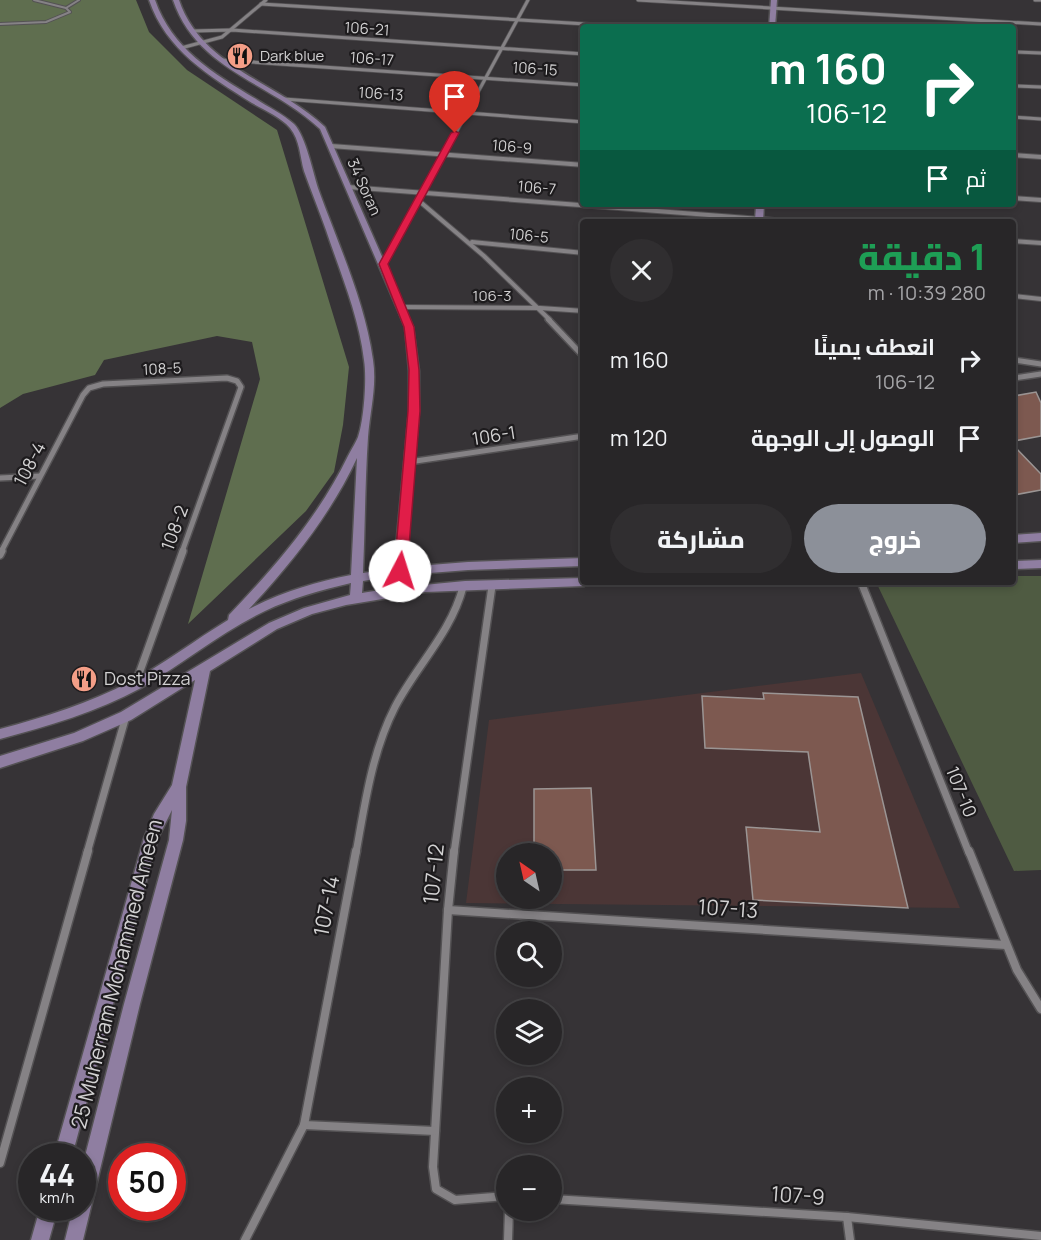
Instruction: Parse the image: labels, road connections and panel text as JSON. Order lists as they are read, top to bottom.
{
  "streets": {
    "main road": ["34 Soran", "25 Muherram Mohammed Ameen"],
    "street": [
      "106-21",
      "106-17",
      "106-15",
      "106-13",
      "106-9",
      "106-7",
      "106-5",
      "106-3",
      "108-5",
      "106-1",
      "108-4",
      "108-2",
      "107-10",
      "107-12",
      "107-14",
      "107-13",
      "107-9"
    ]
  },
  "crossings": [
    ["106-21", "34 Soran"],
    ["106-17", "106-15"],
    ["106-17", "34 Soran"],
    ["106-13", "34 Soran"],
    ["106-9", "34 Soran"],
    ["34 Soran", "106-7"],
    ["34 Soran", "106-3"],
    ["34 Soran", "106-1"],
    ["108-5", "108-4"],
    ["108-5", "108-2"],
    ["107-10", "107-13"],
    ["107-12", "107-13"]
  ],
  "places": {
    "restaurant": ["Dark blue", "Dost Pizza"]
  },
  "north": "top left",
  "page": {
    "turn": ["160 m", "106-12"],
    "then": "ثم",
    "heading": ["1 دقيقة", "280 m · 10:39"],
    "list": [
      {
        "name": "انعطف يمينًا",
        "note": "106-12",
        "value": "160 m"
      },
      {
        "name": "الوصول إلى الوجهة",
        "value": "120 m"
      }
    ],
    "buttons": ["خروج", "مشاركة"],
    "map_buttons": ["+", "−"],
    "speed": "44 km/h",
    "limit": "50"
  }
}
